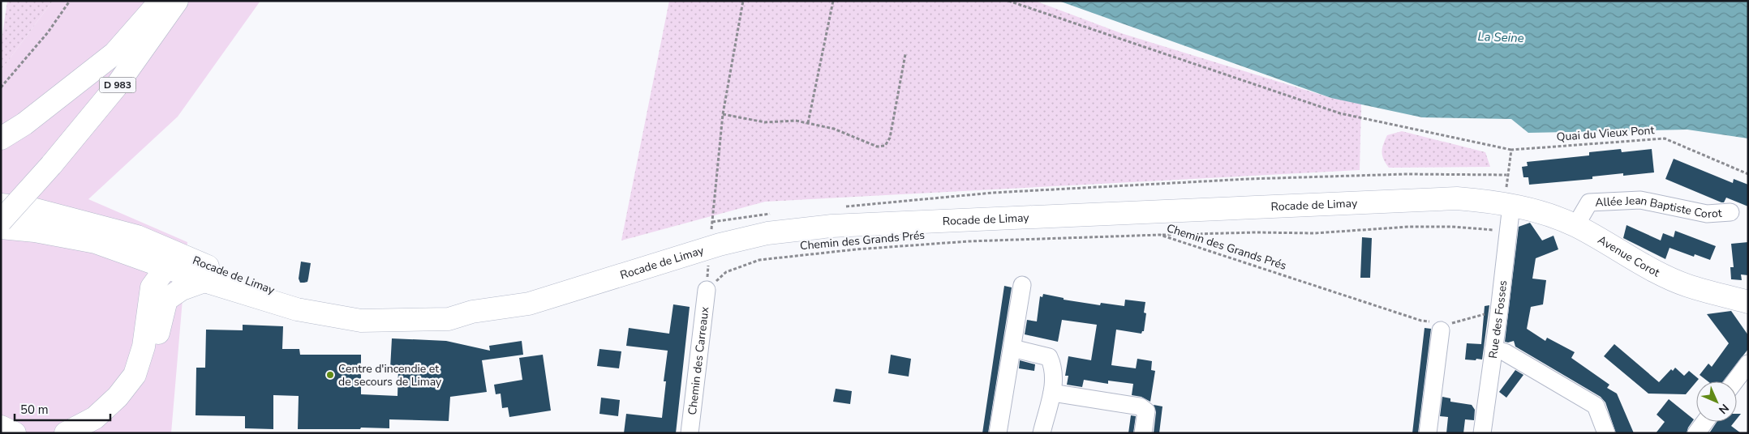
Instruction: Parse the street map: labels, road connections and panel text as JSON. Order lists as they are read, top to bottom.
{
  "streets": {
    "main road": ["D 983", "Rocade de Limay", "Avenue Corot"],
    "street": ["Allée Jean Baptiste Corot", "Rue des Fosses", "Chemin des Carreaux"],
    "path": ["Quai du Vieux Pont", "Chemin des Grands Prés"]
  },
  "crossings": [
    ["D 983", "Rocade de Limay"],
    ["Rocade de Limay", "Avenue Corot"],
    ["Rocade de Limay", "Rue des Fosses"],
    ["Allée Jean Baptiste Corot", "Avenue Corot"],
    ["Chemin des Grands Prés", "Rue des Fosses"],
    ["Chemin des Grands Prés", "Chemin des Carreaux"],
    ["Avenue Corot", "Rue des Fosses"]
  ],
  "water": ["La Seine"],
  "places": ["Centre d'incendie et de secours de Limay"],
  "scale_bar": "50 m",
  "north": "bottom right"
}
